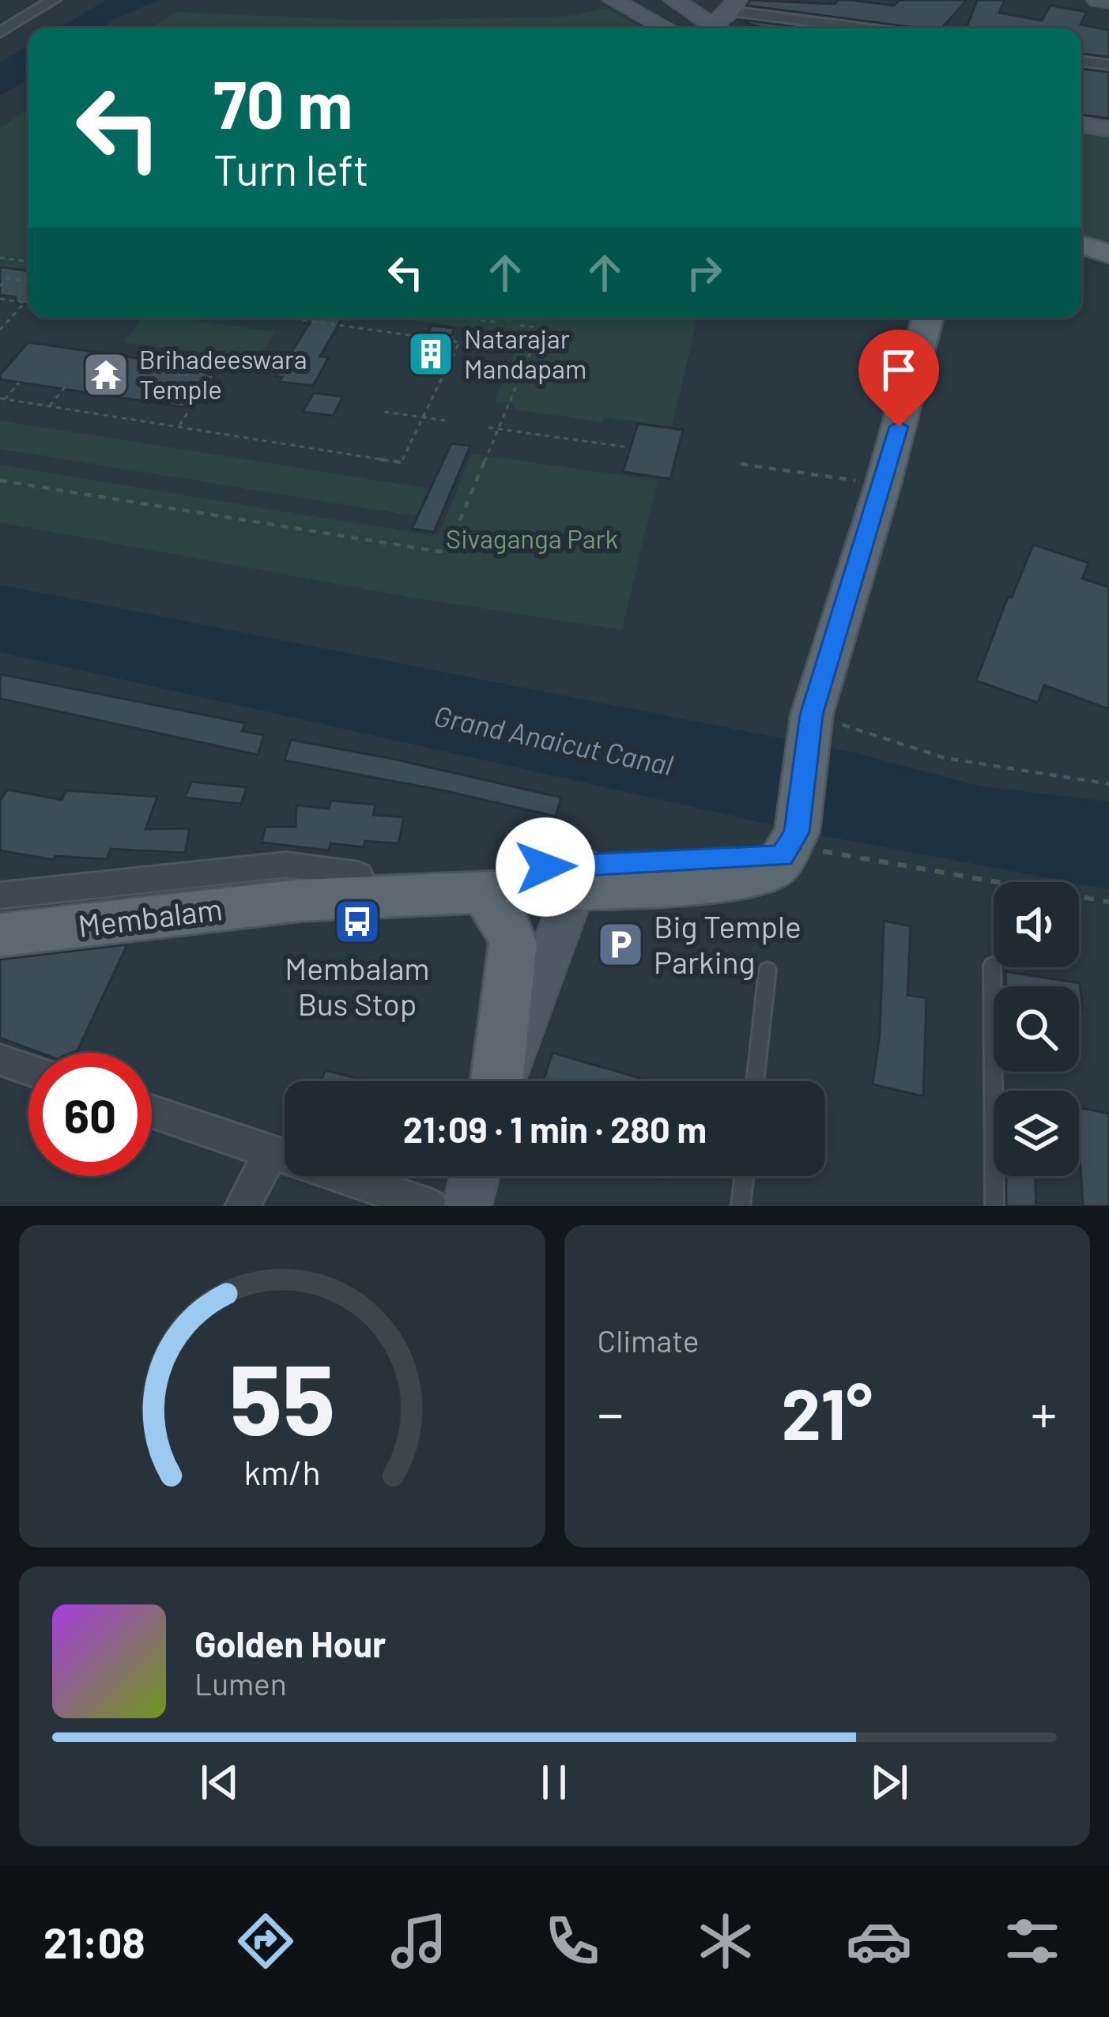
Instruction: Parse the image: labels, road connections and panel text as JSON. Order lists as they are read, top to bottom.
{
  "streets": {
    "main road": ["Membalam"]
  },
  "water": ["Grand Anaicut Canal"],
  "parks": ["Sivaganga Park"],
  "places": {
    "building": ["Natarajar Mandapam"],
    "temple": ["Brihadeeswara Temple"],
    "bus stop": ["Membalam Bus Stop"],
    "parking": ["Big Temple Parking"]
  },
  "page": {
    "turn": ["70 m", "Turn left"],
    "limit": "60",
    "trip": "21:09 · 1 min · 280 m",
    "tile": "Climate",
    "heat": ["−", "21°", "+"],
    "song": ["Golden Hour", "Lumen"],
    "tabs": "21:08",
    "gauge": ["55", "km/h"]
  }
}
